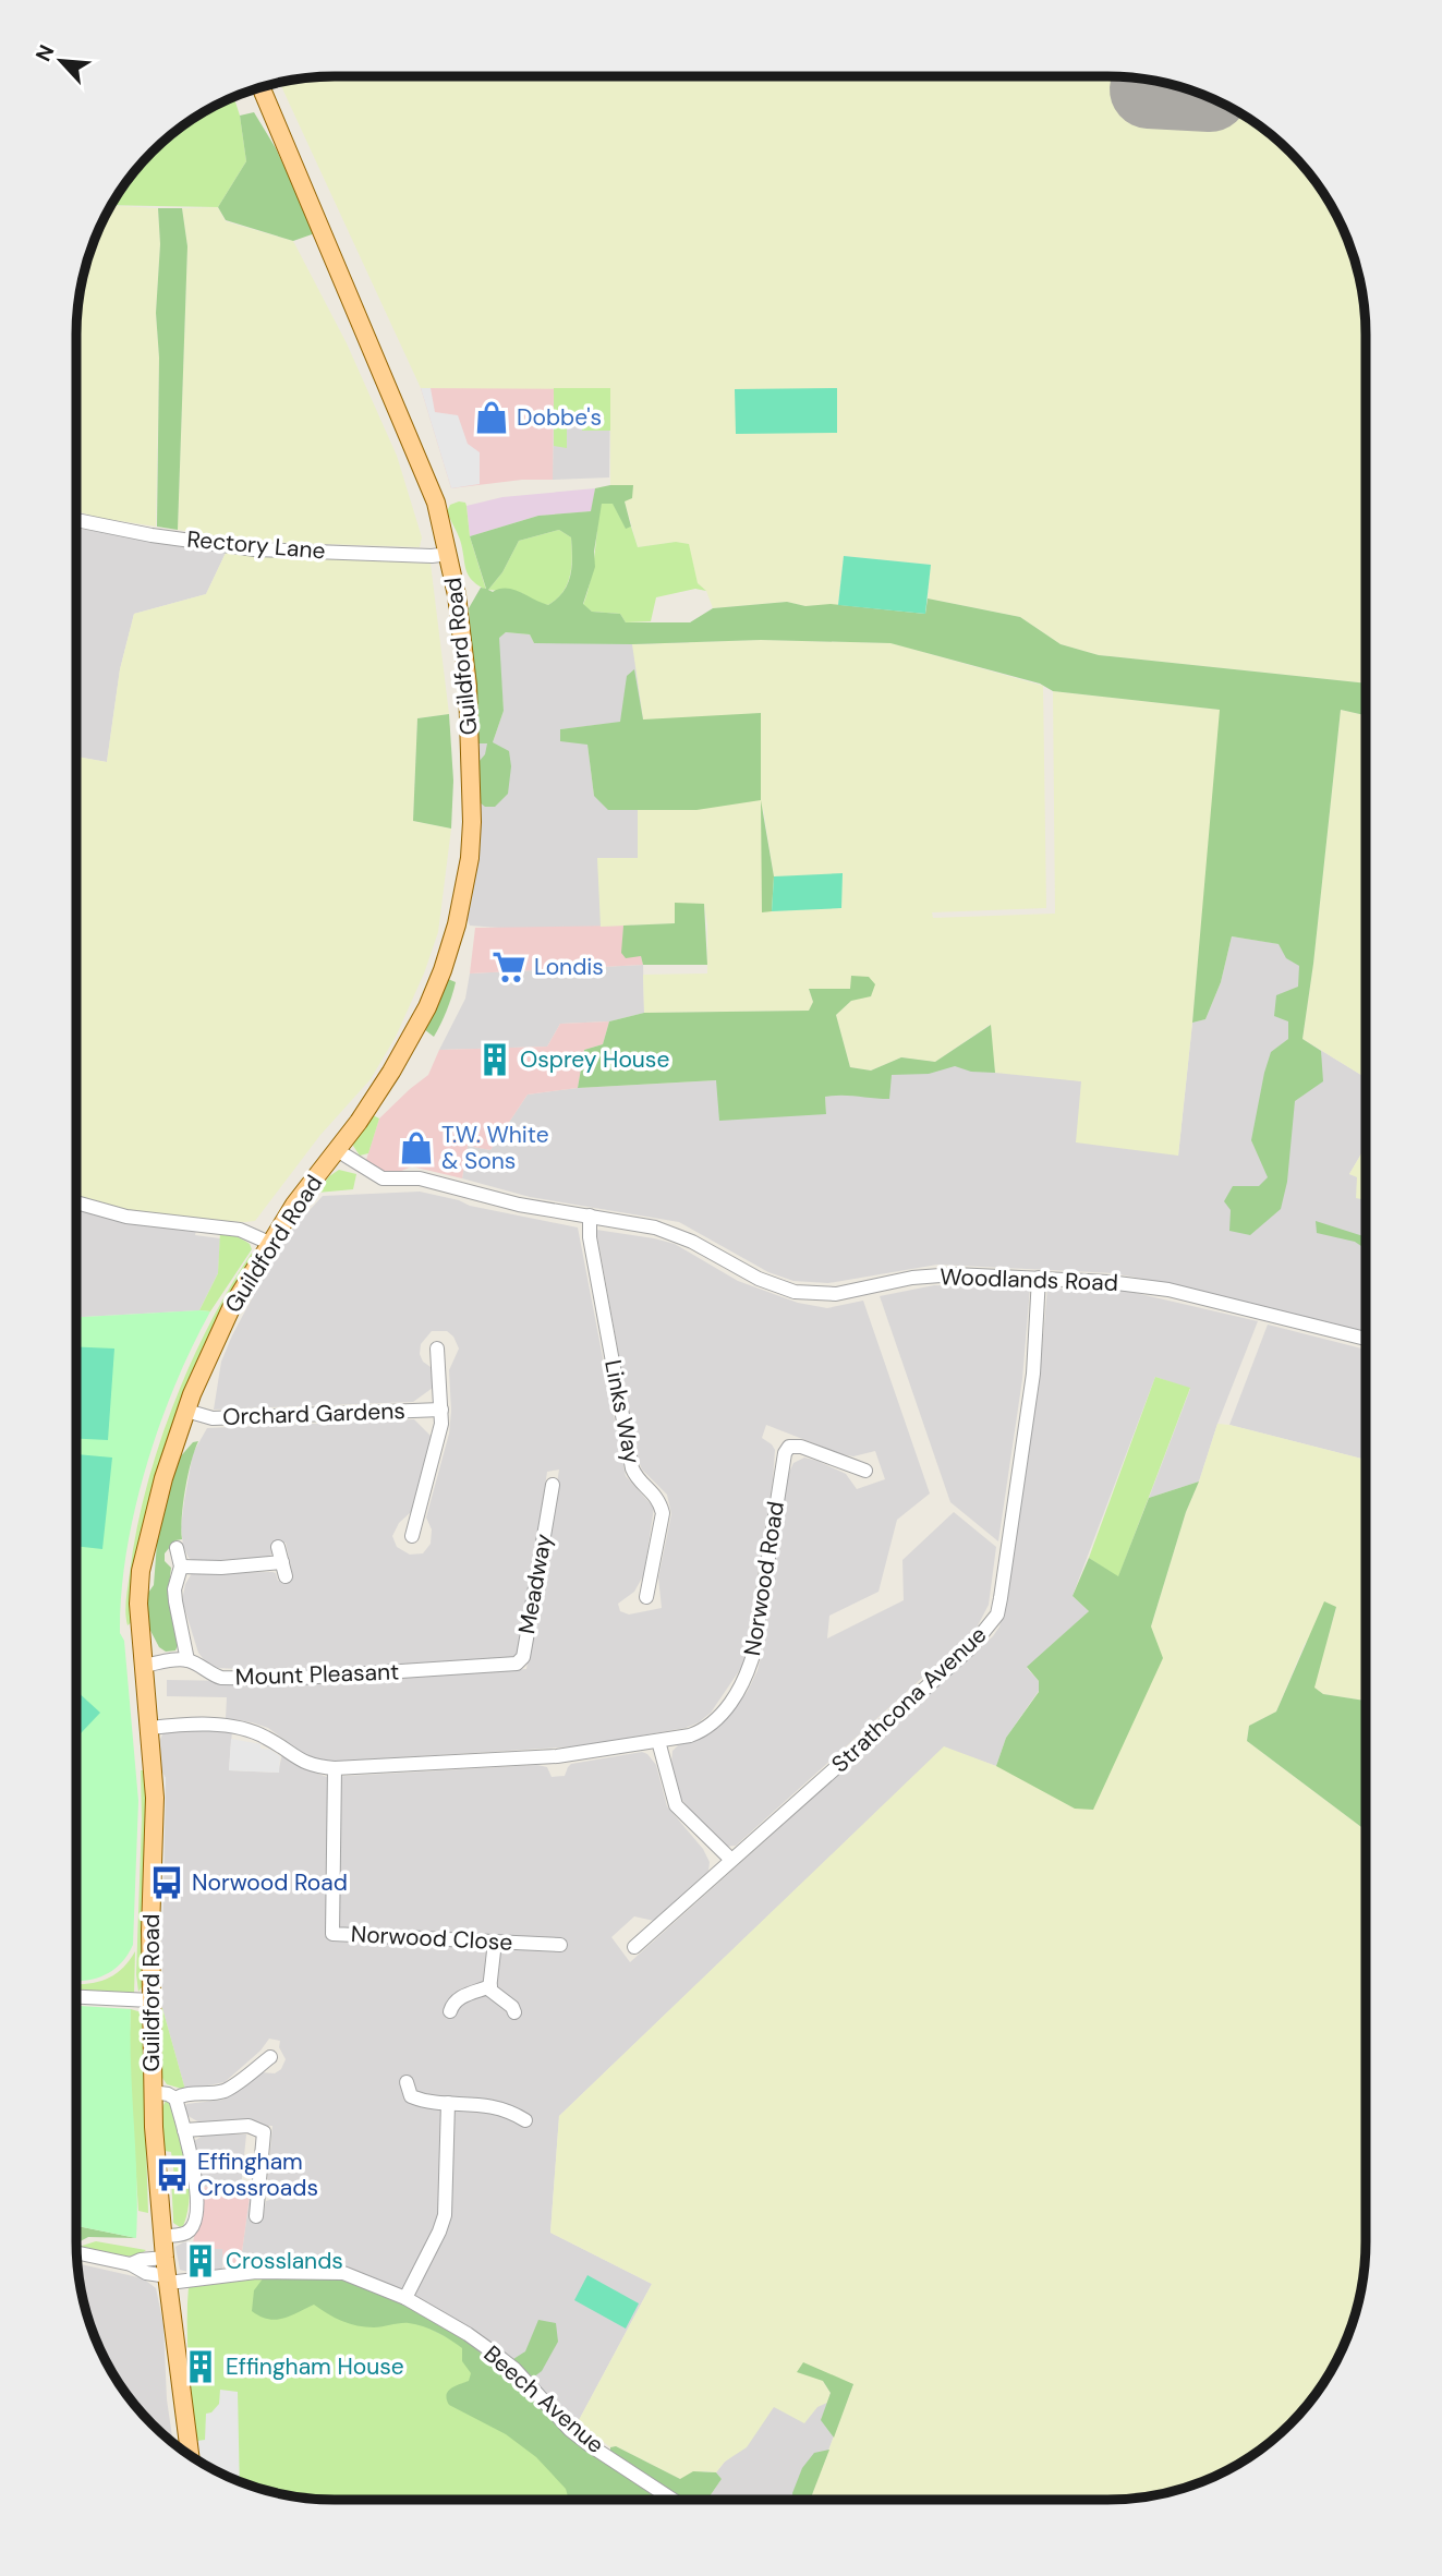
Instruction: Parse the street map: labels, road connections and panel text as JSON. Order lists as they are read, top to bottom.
{
  "streets": {
    "main road": ["Guildford Road"],
    "street": [
      "Rectory Lane",
      "Woodlands Road",
      "Links Way",
      "Orchard Gardens",
      "Norwood Road",
      "Meadway",
      "Mount Pleasant",
      "Strathcona Avenue",
      "Norwood Close",
      "Beech Avenue"
    ]
  },
  "crossings": [
    ["Rectory Lane", "Guildford Road"],
    ["Guildford Road", "Woodlands Road"],
    ["Guildford Road", "Orchard Gardens"],
    ["Guildford Road", "Norwood Road"],
    ["Guildford Road", "Beech Avenue"],
    ["Woodlands Road", "Links Way"],
    ["Woodlands Road", "Strathcona Avenue"],
    ["Norwood Road", "Norwood Close"],
    ["Meadway", "Mount Pleasant"]
  ],
  "places": {
    "shop": ["Dobbe's", "T.W. White & Sons"],
    "supermarket": ["Londis"],
    "building": ["Osprey House", "Crosslands", "Effingham House"],
    "bus stop": ["Norwood Road", "Effingham Crossroads"]
  },
  "north": "top left"
}
